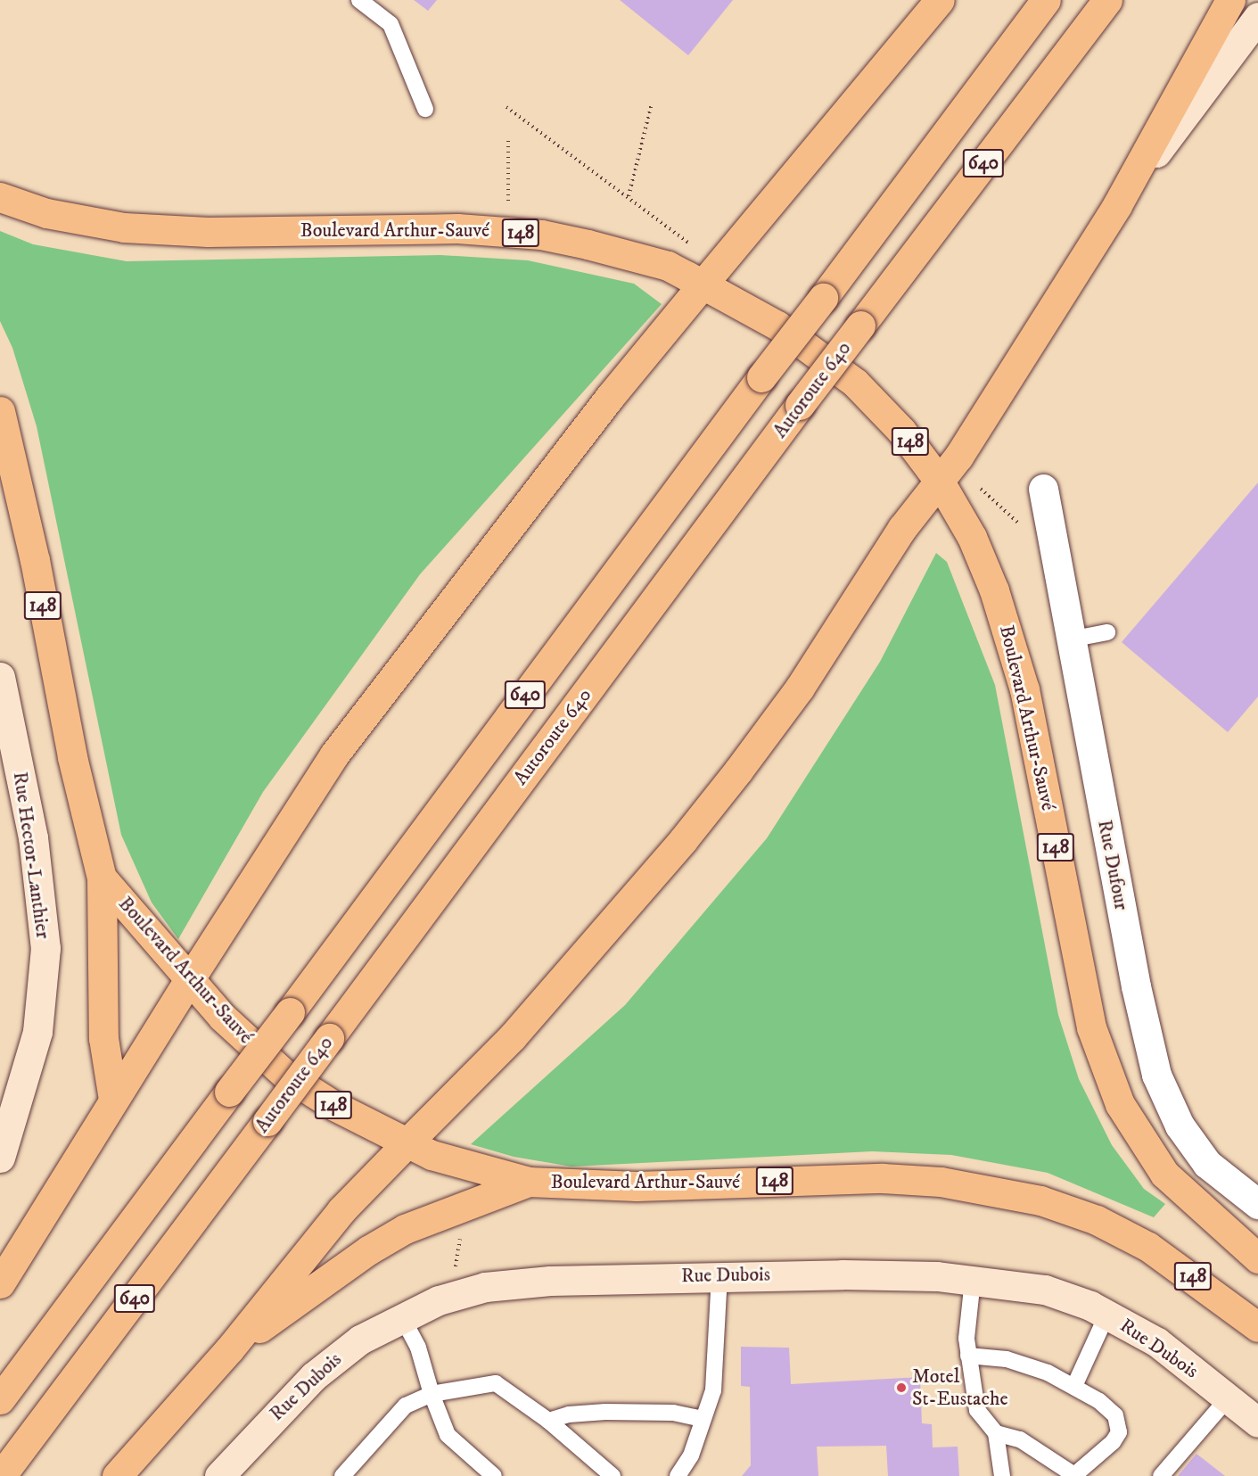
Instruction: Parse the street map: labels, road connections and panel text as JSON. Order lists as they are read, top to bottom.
{
  "streets": {
    "main road": [
      "640",
      "Boulevard Arthur-Sauvé",
      "148",
      "Autoroute 640"
    ],
    "street": ["Rue Hector-Lanthier", "Rue Dufour", "Rue Dubois"]
  },
  "places": ["Motel St-Eustache"]
}
